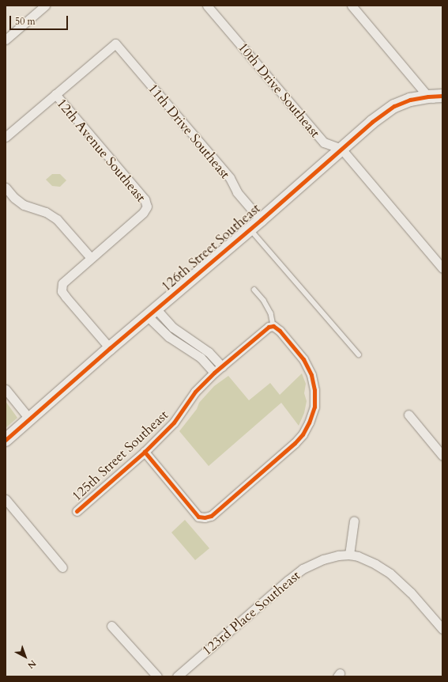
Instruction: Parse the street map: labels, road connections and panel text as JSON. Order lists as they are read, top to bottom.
{
  "streets": {
    "street": [
      "10th Drive Southeast",
      "11th Drive Southeast",
      "12th Avenue Southeast",
      "126th Street Southeast",
      "125th Street Southeast",
      "123rd Place Southeast"
    ]
  },
  "crossings": [
    ["10th Drive Southeast", "126th Street Southeast"],
    ["11th Drive Southeast", "12th Avenue Southeast"],
    ["11th Drive Southeast", "126th Street Southeast"]
  ],
  "scale_bar": "50 m",
  "north": "bottom right"
}
